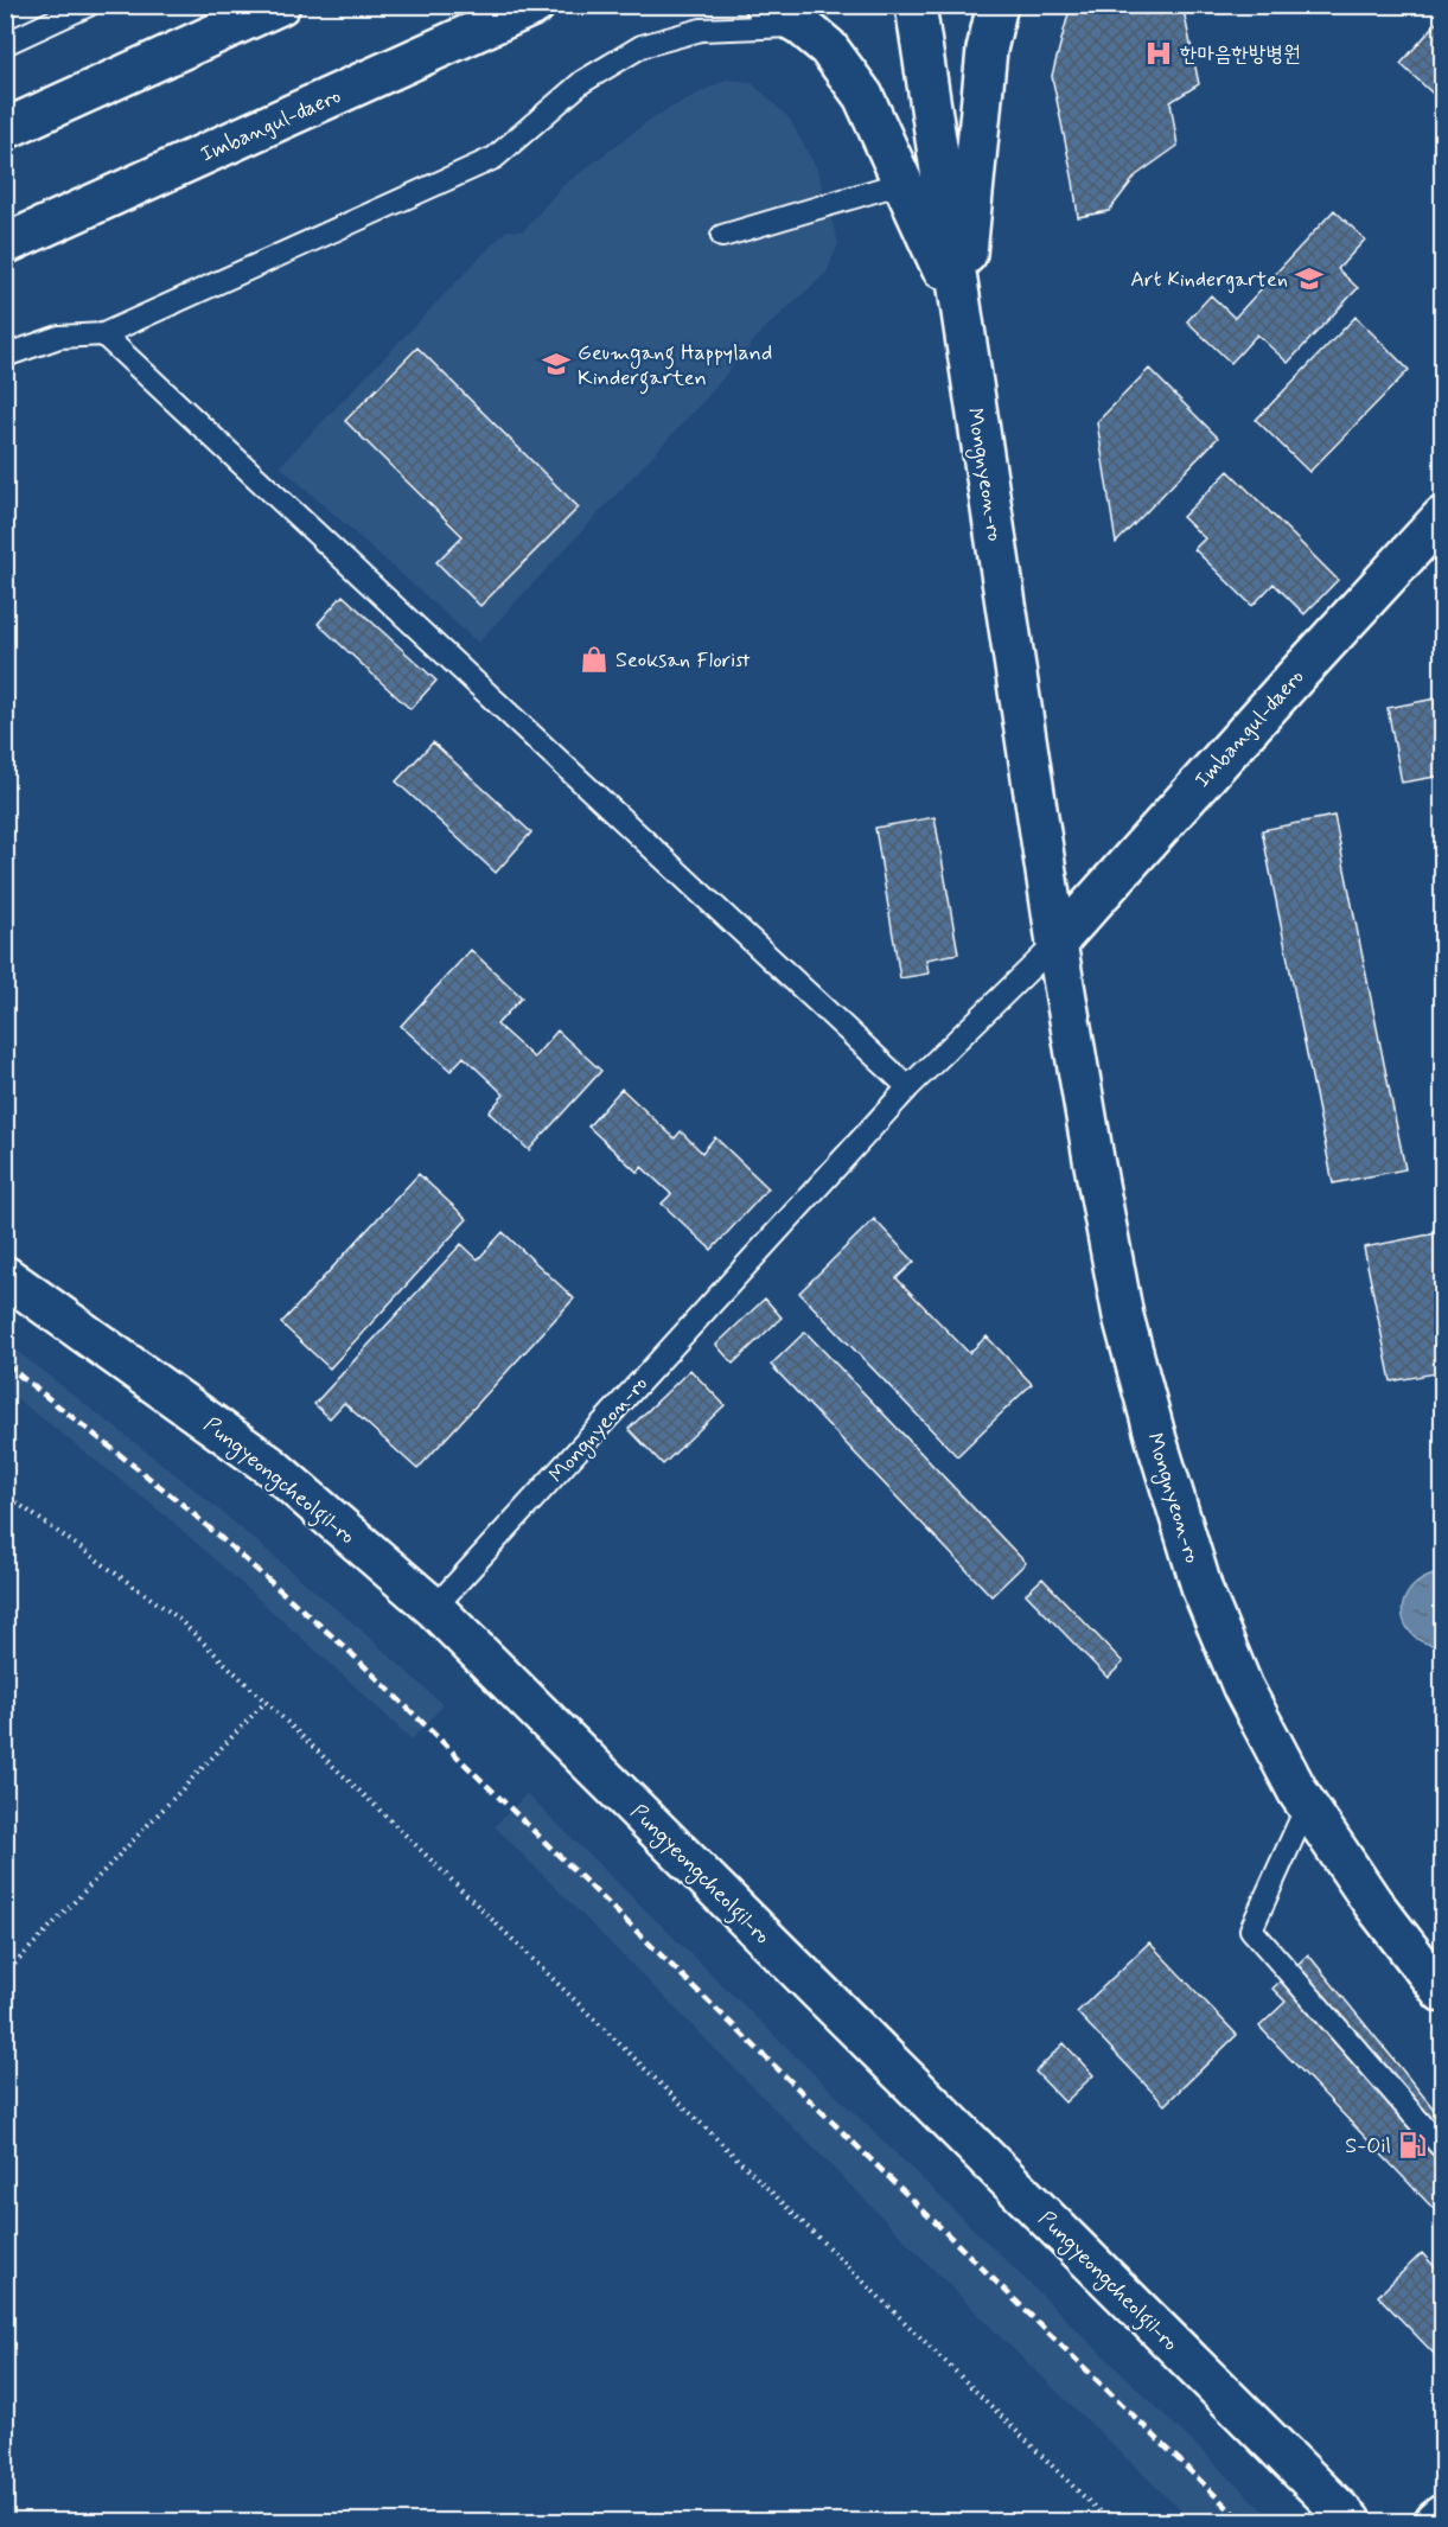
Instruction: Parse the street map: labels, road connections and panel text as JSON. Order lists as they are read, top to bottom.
{
  "streets": {
    "main road": ["Imbangul-daero", "Mongnyeon-ro", "Pungyeongcheolgil-ro"]
  },
  "crossings": [
    ["Imbangul-daero", "Mongnyeon-ro"],
    ["Mongnyeon-ro", "Pungyeongcheolgil-ro"]
  ],
  "places": {
    "hospital": ["한마음한방병원"],
    "school or university": ["Art Kindergarten", "Geumgang Happyland Kindergarten"],
    "shop": ["Seoksan Florist"],
    "fuel station": ["S-Oil"]
  }
}
